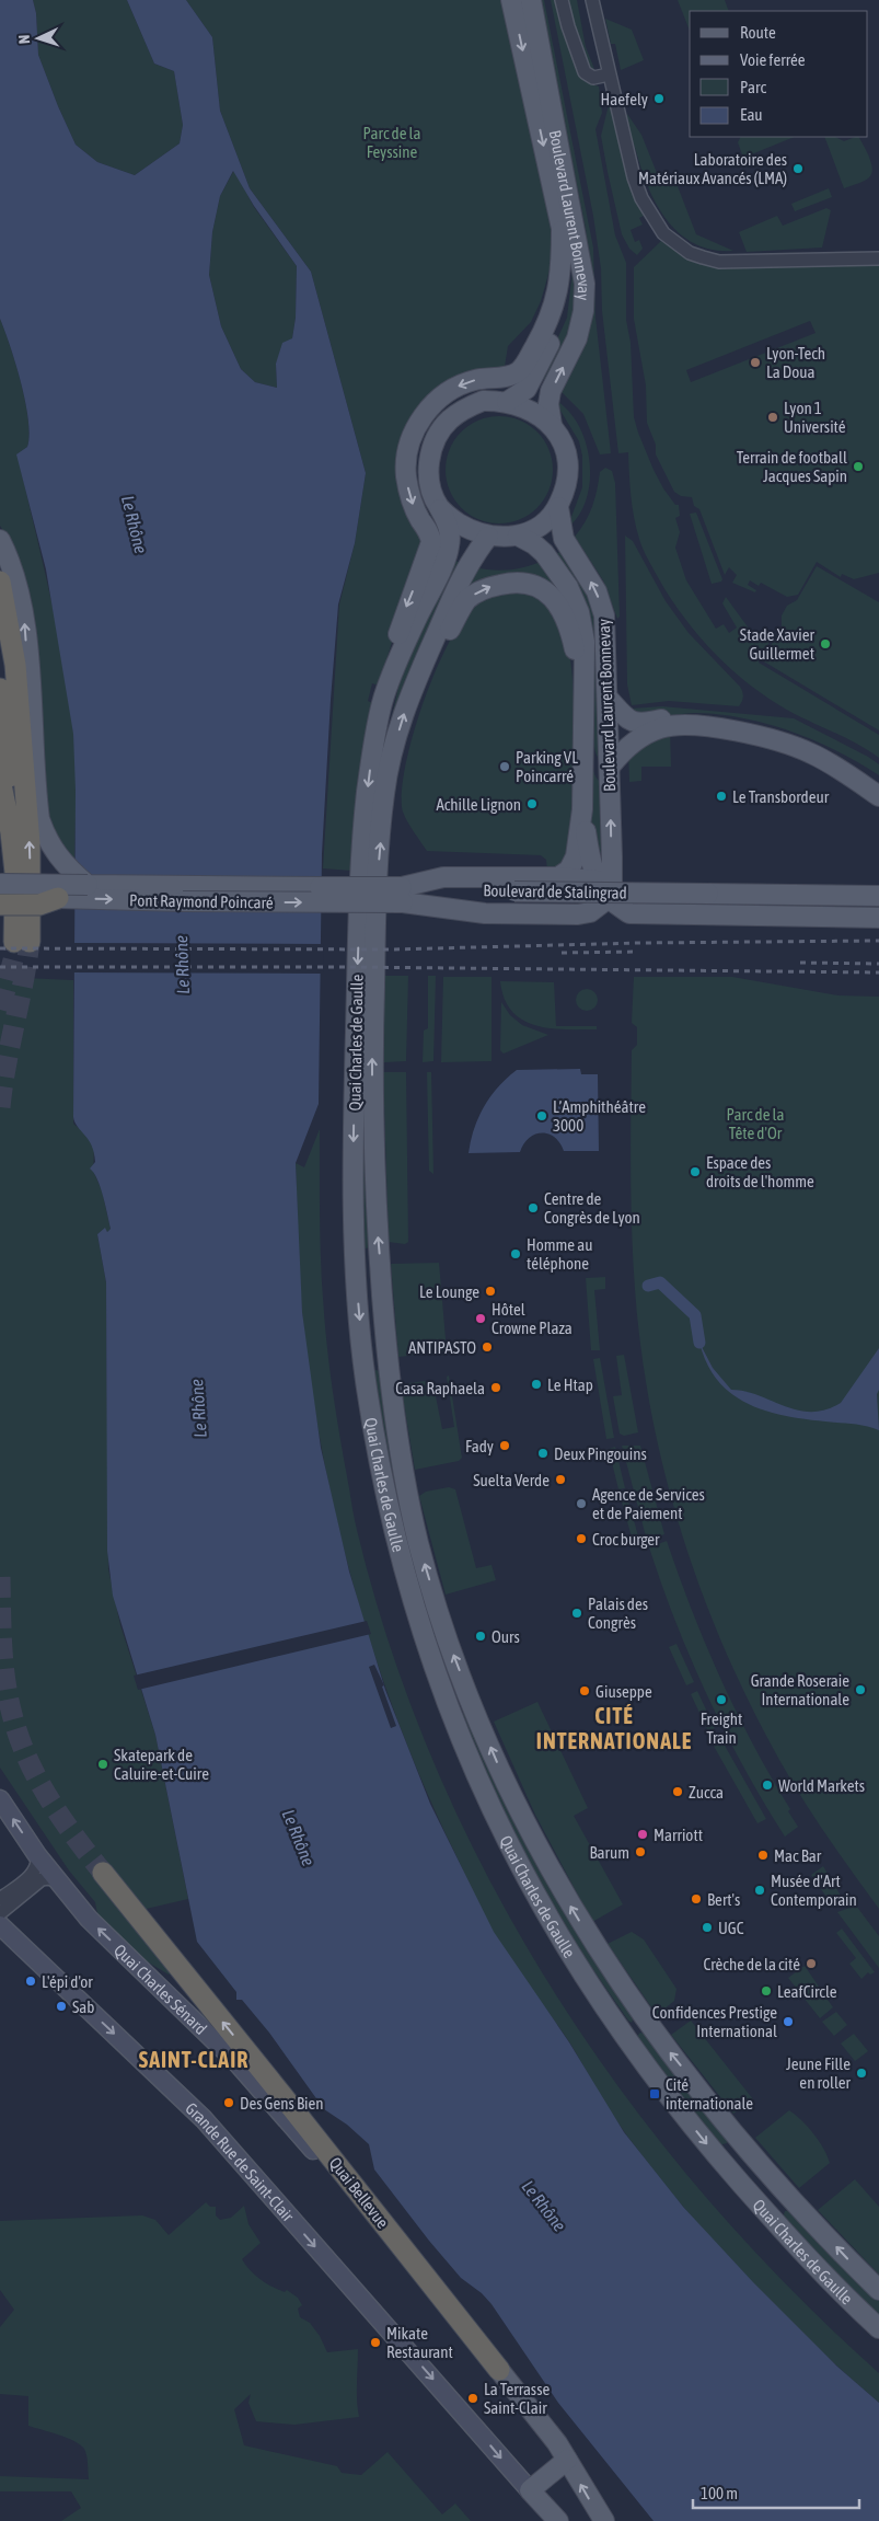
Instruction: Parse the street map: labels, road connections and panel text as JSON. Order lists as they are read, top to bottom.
{
  "streets": {
    "highway": ["Quai Bellevue"],
    "main road": [
      "Boulevard Laurent Bonnevay",
      "Boulevard de Stalingrad",
      "Pont Raymond Poincaré",
      "Quai Charles de Gaulle",
      "Quai Charles Sénard",
      "Grande Rue de Saint-Clair"
    ]
  },
  "crossings": [
    ["Boulevard Laurent Bonnevay", "Quai Charles de Gaulle"],
    ["Boulevard de Stalingrad", "Pont Raymond Poincaré"],
    ["Quai Charles Sénard", "Quai Bellevue"]
  ],
  "one_way": ["Quai Charles Sénard", "Grande Rue de Saint-Clair", "Quai Bellevue"],
  "districts": ["CITÉ INTERNATIONALE", "SAINT-CLAIR"],
  "water": ["Le Rhône"],
  "parks": ["Parc de la Feyssine", "Parc de la Tête d'Or"],
  "places": {
    "other": [
      "Haefely",
      "Laboratoire des Matériaux Avancés (LMA)",
      "Lyon-Tech La Doua",
      "Lyon 1 Université",
      "Terrain de football Jacques Sapin",
      "Stade Xavier Guillermet",
      "Parking VL Poincarré",
      "Le Transbordeur",
      "Achille Lignon",
      "L’Amphithéâtre 3000",
      "Espace des droits de l'homme",
      "Centre de Congrès de Lyon",
      "Homme au téléphone",
      "Le Lounge",
      "Hôtel Crowne Plaza",
      "ANTIPASTO",
      "Le Htap",
      "Casa Raphaela",
      "Fady",
      "Deux Pingouins",
      "Suelta Verde",
      "Agence de Services et de Paiement",
      "Croc burger",
      "Palais des Congrès",
      "Ours",
      "Grande Roseraie Internationale",
      "Giuseppe",
      "Freight Train",
      "Skatepark de Caluire-et-Cuire",
      "World Markets",
      "Zucca",
      "Marriott",
      "Barum",
      "Mac Bar",
      "Musée d'Art Contemporain",
      "Bert's",
      "UGC",
      "Crèche de la cité",
      "L'épi d'or",
      "LeafCircle",
      "Sab",
      "Confidences Prestige International",
      "Jeune Fille en roller",
      "Des Gens Bien",
      "Mikate Restaurant",
      "La Terrasse Saint-Clair"
    ],
    "transit": ["Cité internationale"]
  },
  "legend": [
    "Route",
    "Voie ferrée",
    "Parc",
    "Eau"
  ],
  "scale_bar": "100 m",
  "north": "left"
}
